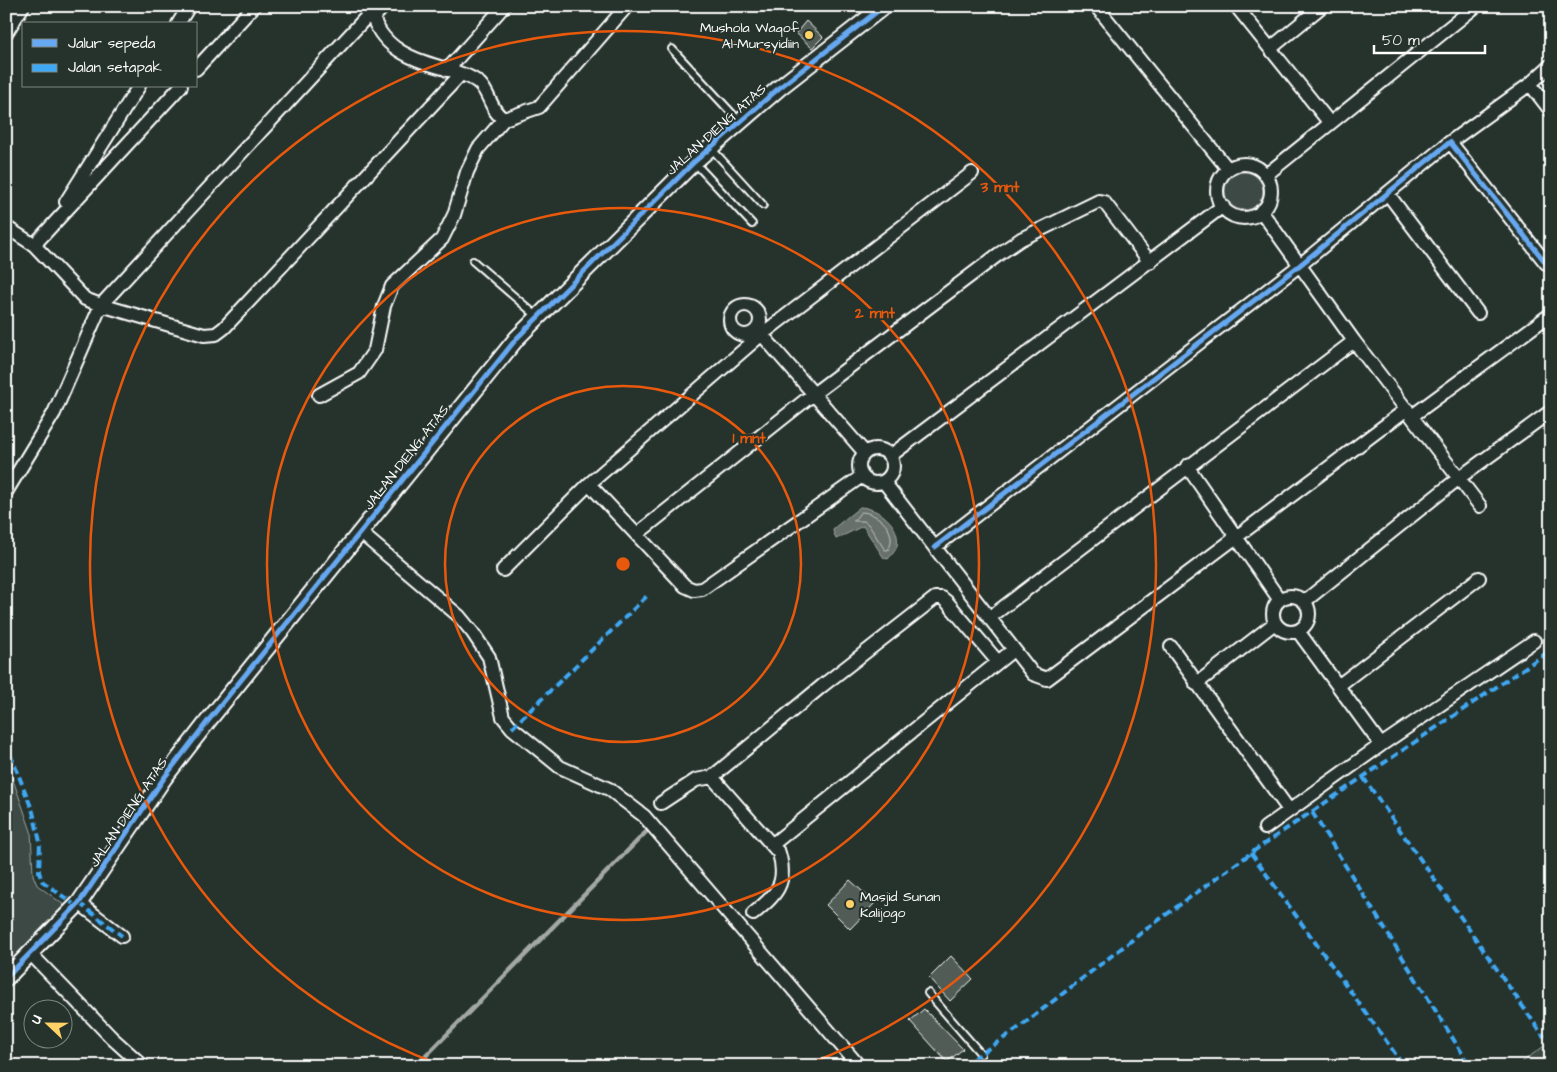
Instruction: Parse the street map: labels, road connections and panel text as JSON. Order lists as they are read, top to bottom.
{
  "streets": {
    "street": ["JALAN DIENG ATAS"]
  },
  "places": ["Mushola Waqof Al-Mursyidiin", "Masjid Sunan Kalijogo"],
  "legend": ["Jalur sepeda", "Jalan setapak"],
  "scale_bar": "50 m",
  "north": "left",
  "rings": ["3 mnt", "2 mnt", "1 mnt"]
}
